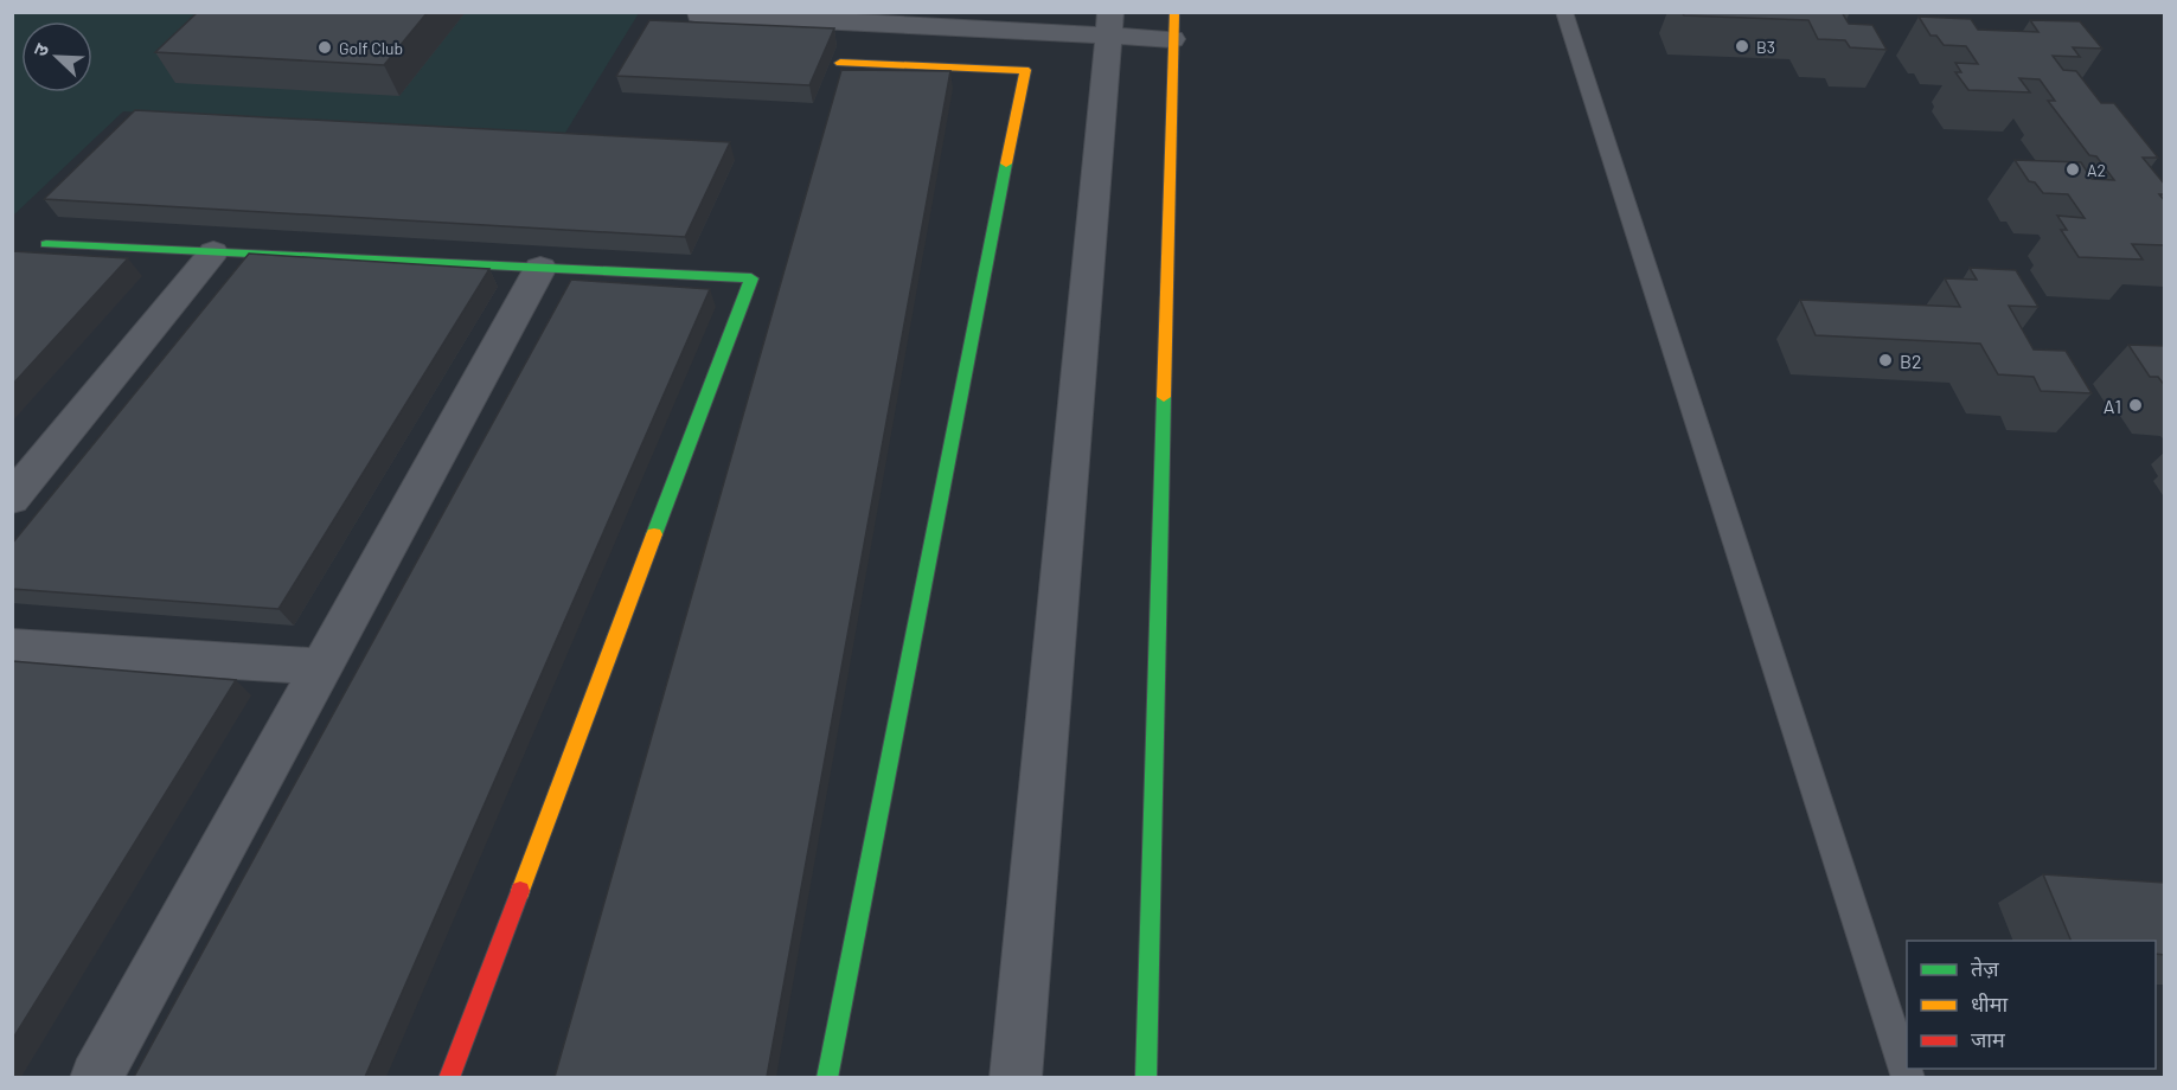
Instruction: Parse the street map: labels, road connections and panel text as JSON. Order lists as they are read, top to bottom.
{
  "places": [
    "B3",
    "Golf Club",
    "A2",
    "B2",
    "A1"
  ],
  "legend": ["तेज़", "धीमा", "जाम"],
  "north": "top left"
}
